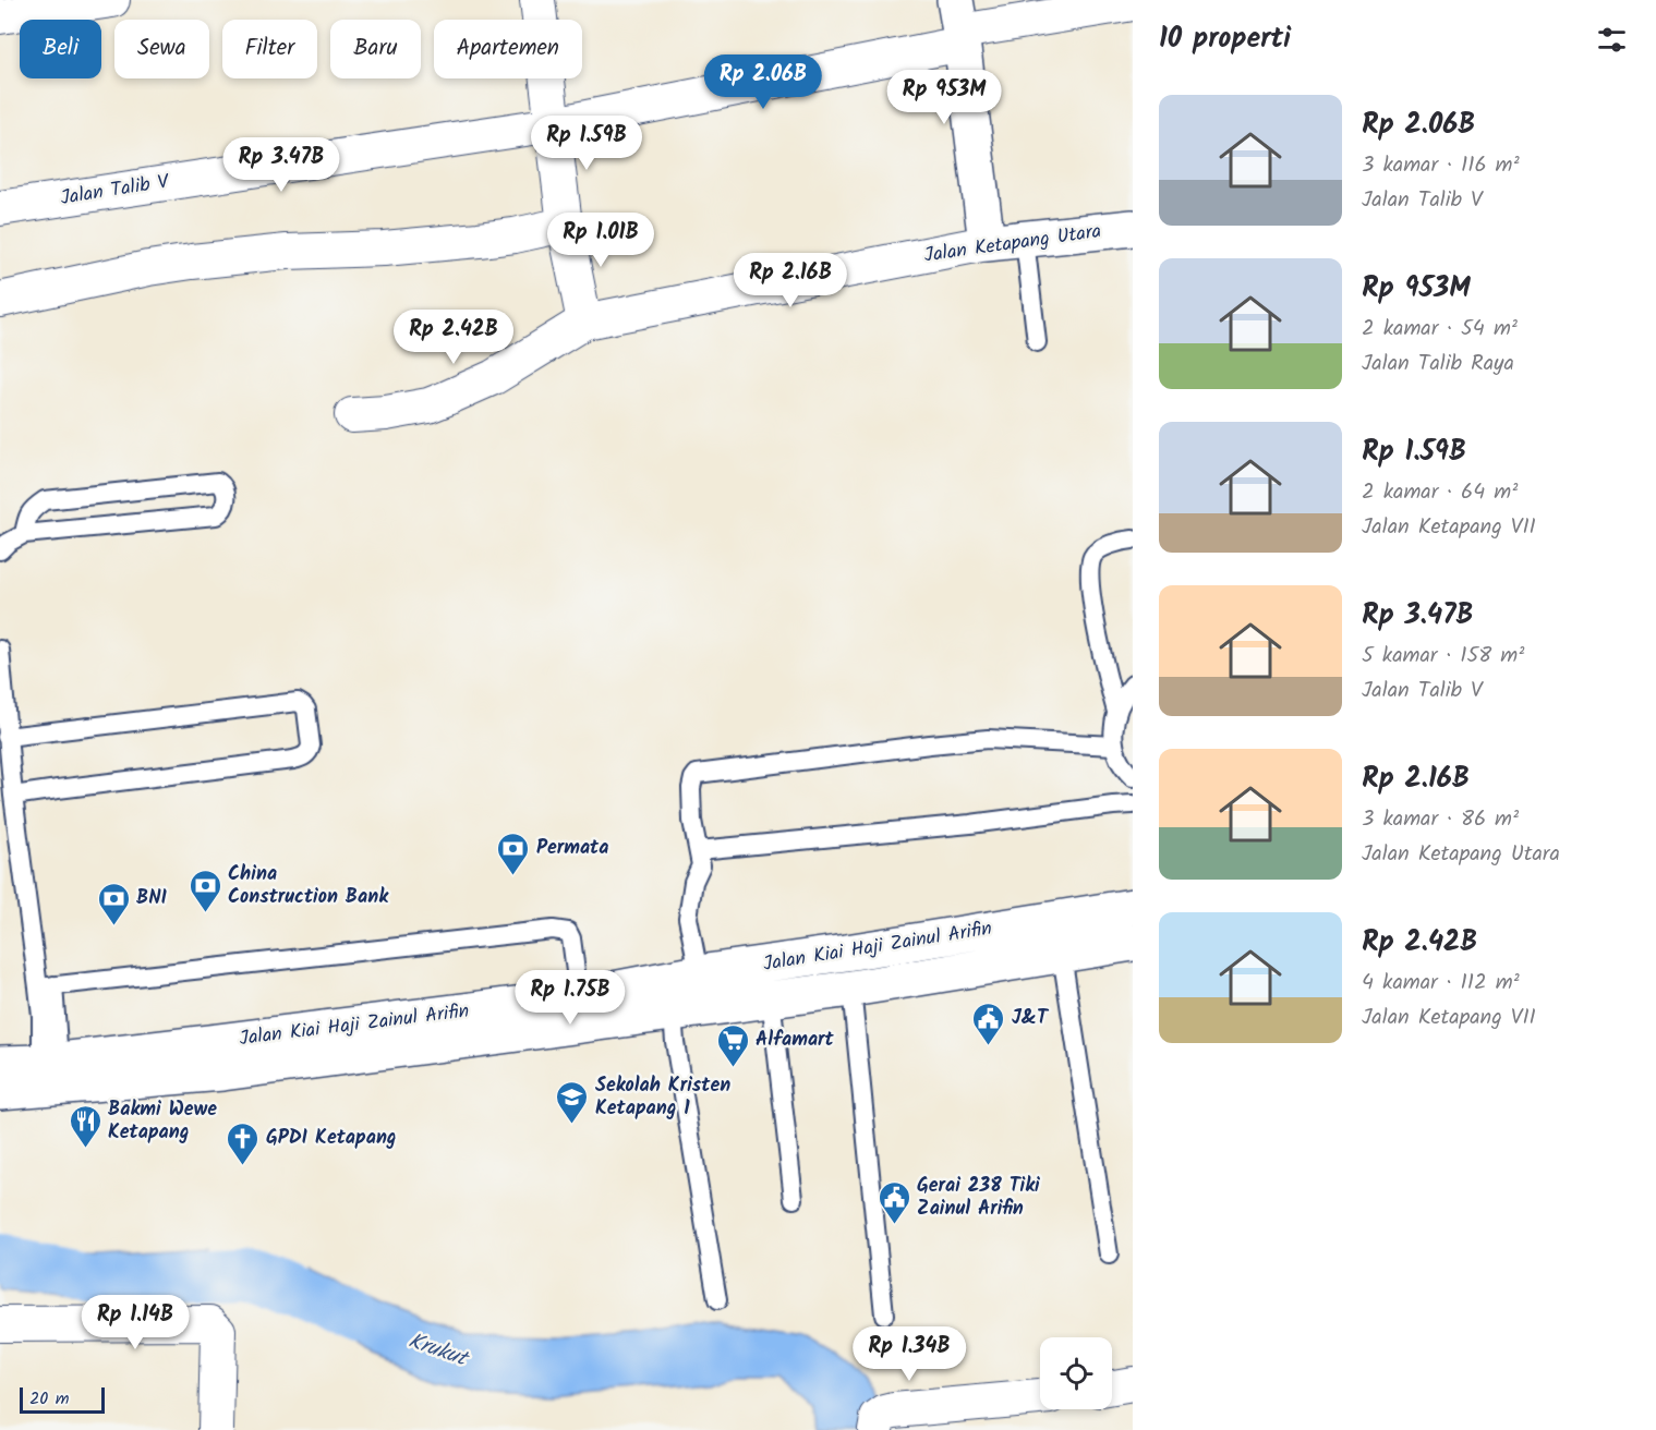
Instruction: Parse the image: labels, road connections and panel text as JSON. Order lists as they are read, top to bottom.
{
  "streets": {
    "main road": ["Jalan Ketapang Utara", "Jalan Kiai Haji Zainul Arifin"],
    "street": ["Jalan Talib V"]
  },
  "water": ["Krukut"],
  "places": {
    "bank": ["Permata", "China Construction Bank", "BNI"],
    "public building": ["J&T", "Gerai 238 Tiki Zainul Arifin"],
    "supermarket": ["Alfamart"],
    "school or university": ["Sekolah Kristen Ketapang 1"],
    "restaurant": ["Bakmi Wewe Ketapang"],
    "church": ["GPDI Ketapang"]
  },
  "scale_bar": "20 m",
  "page": {
    "heading": "10 properti",
    "chip": [
      "Beli",
      "Sewa",
      "Filter",
      "Baru",
      "Apartemen"
    ],
    "price": [
      "Rp 2.06B",
      "Rp 953M",
      "Rp 1.59B",
      "Rp 3.47B",
      "Rp 1.01B",
      "Rp 2.16B",
      "Rp 2.42B",
      "Rp 1.75B",
      "Rp 1.14B",
      "Rp 1.34B"
    ],
    "list": [
      {
        "name": "Rp 2.06B",
        "note": "3 kamar · 116 m² · Jalan Talib V"
      },
      {
        "name": "Rp 953M",
        "note": "2 kamar · 54 m² · Jalan Talib Raya"
      },
      {
        "name": "Rp 1.59B",
        "note": "2 kamar · 64 m² · Jalan Ketapang VII"
      },
      {
        "name": "Rp 3.47B",
        "note": "5 kamar · 158 m² · Jalan Talib V"
      },
      {
        "name": "Rp 2.16B",
        "note": "3 kamar · 86 m² · Jalan Ketapang Utara"
      },
      {
        "name": "Rp 2.42B",
        "note": "4 kamar · 112 m² · Jalan Ketapang VII"
      }
    ],
    "scale": "20 m"
  }
}
